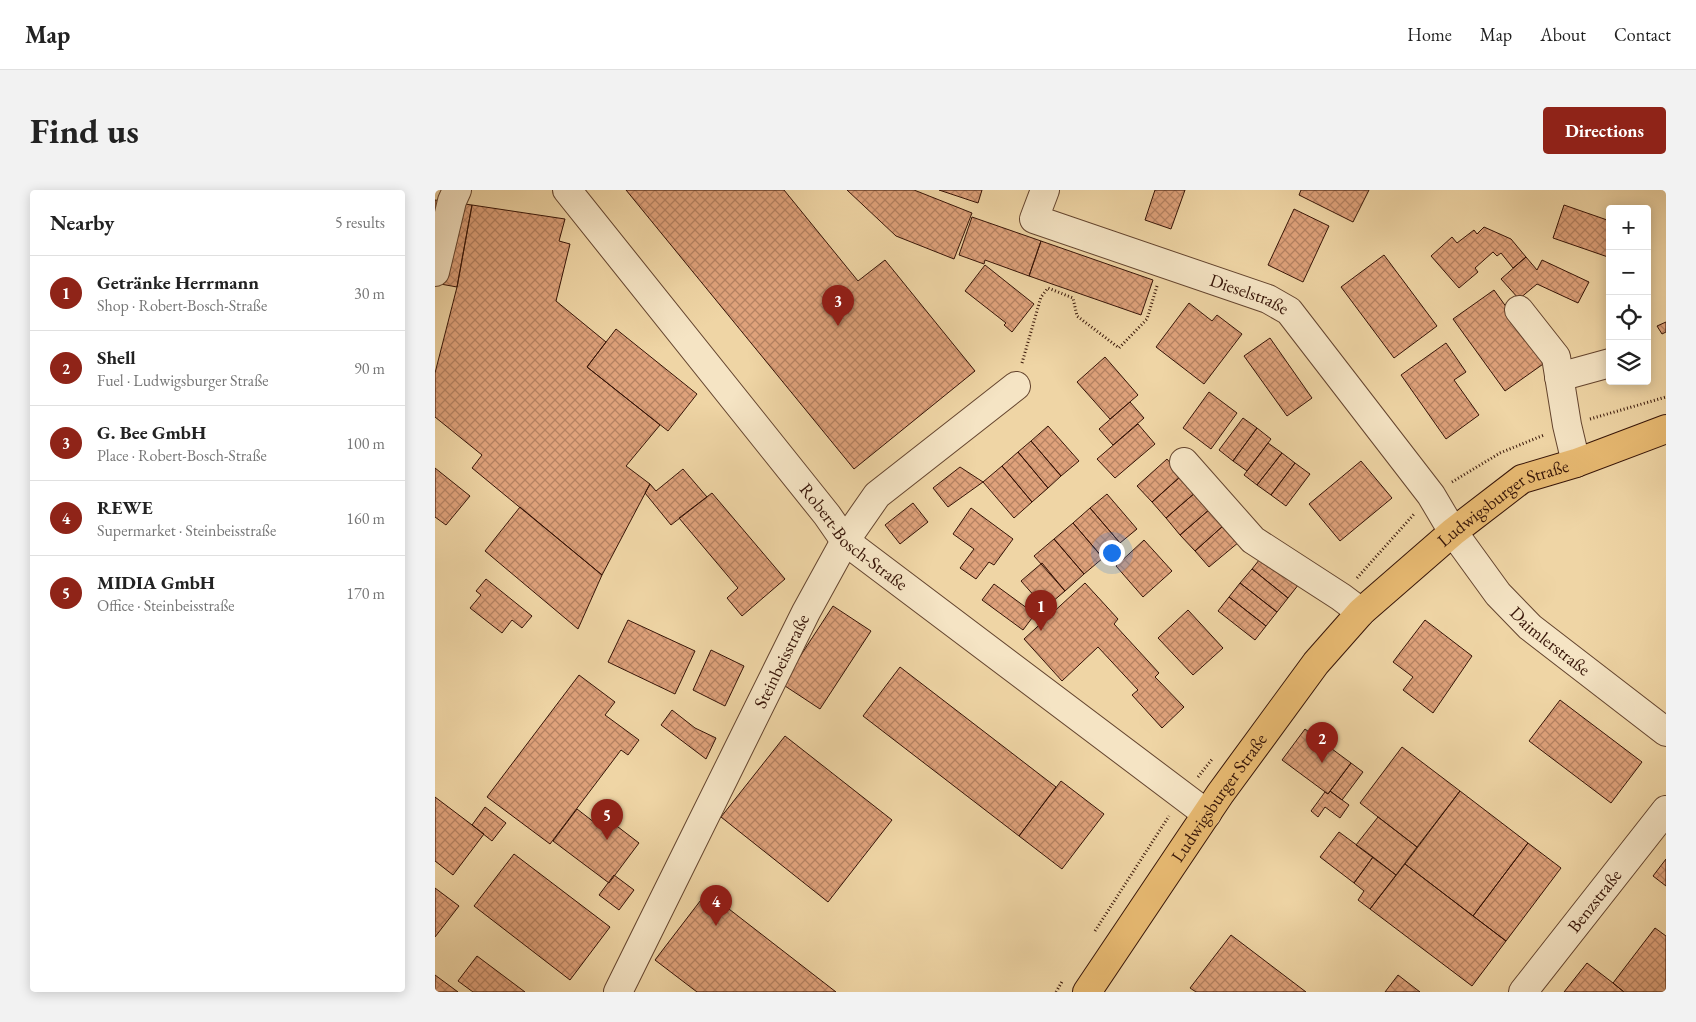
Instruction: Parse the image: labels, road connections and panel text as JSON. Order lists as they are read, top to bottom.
{
  "streets": {
    "main road": ["Ludwigsburger Straße"],
    "street": [
      "Dieselstraße",
      "Robert-Bosch-Straße",
      "Daimlerstraße",
      "Steinbeisstraße",
      "Benzstraße"
    ]
  },
  "crossings": [
    ["Dieselstraße", "Ludwigsburger Straße"],
    ["Dieselstraße", "Daimlerstraße"],
    ["Ludwigsburger Straße", "Robert-Bosch-Straße"],
    ["Ludwigsburger Straße", "Daimlerstraße"],
    ["Robert-Bosch-Straße", "Steinbeisstraße"]
  ],
  "page": {
    "header": "Map",
    "nav": [
      "Home",
      "Map",
      "About",
      "Contact"
    ],
    "buttons": "Directions",
    "title": "Find us",
    "heading": ["Nearby", "5 results"],
    "map_buttons": ["+", "−"],
    "list": [
      {
        "mark": "1",
        "name": "Getränke Herrmann",
        "note": "Shop · Robert-Bosch-Straße",
        "value": "30 m"
      },
      {
        "mark": "2",
        "name": "Shell",
        "note": "Fuel · Ludwigsburger Straße",
        "value": "90 m"
      },
      {
        "mark": "3",
        "name": "G. Bee GmbH",
        "note": "Place · Robert-Bosch-Straße",
        "value": "100 m"
      },
      {
        "mark": "4",
        "name": "REWE",
        "note": "Supermarket · Steinbeisstraße",
        "value": "160 m"
      },
      {
        "mark": "5",
        "name": "MIDIA GmbH",
        "note": "Office · Steinbeisstraße",
        "value": "170 m"
      }
    ],
    "pins": [
      "3",
      "1",
      "2",
      "5",
      "4"
    ]
  }
}
